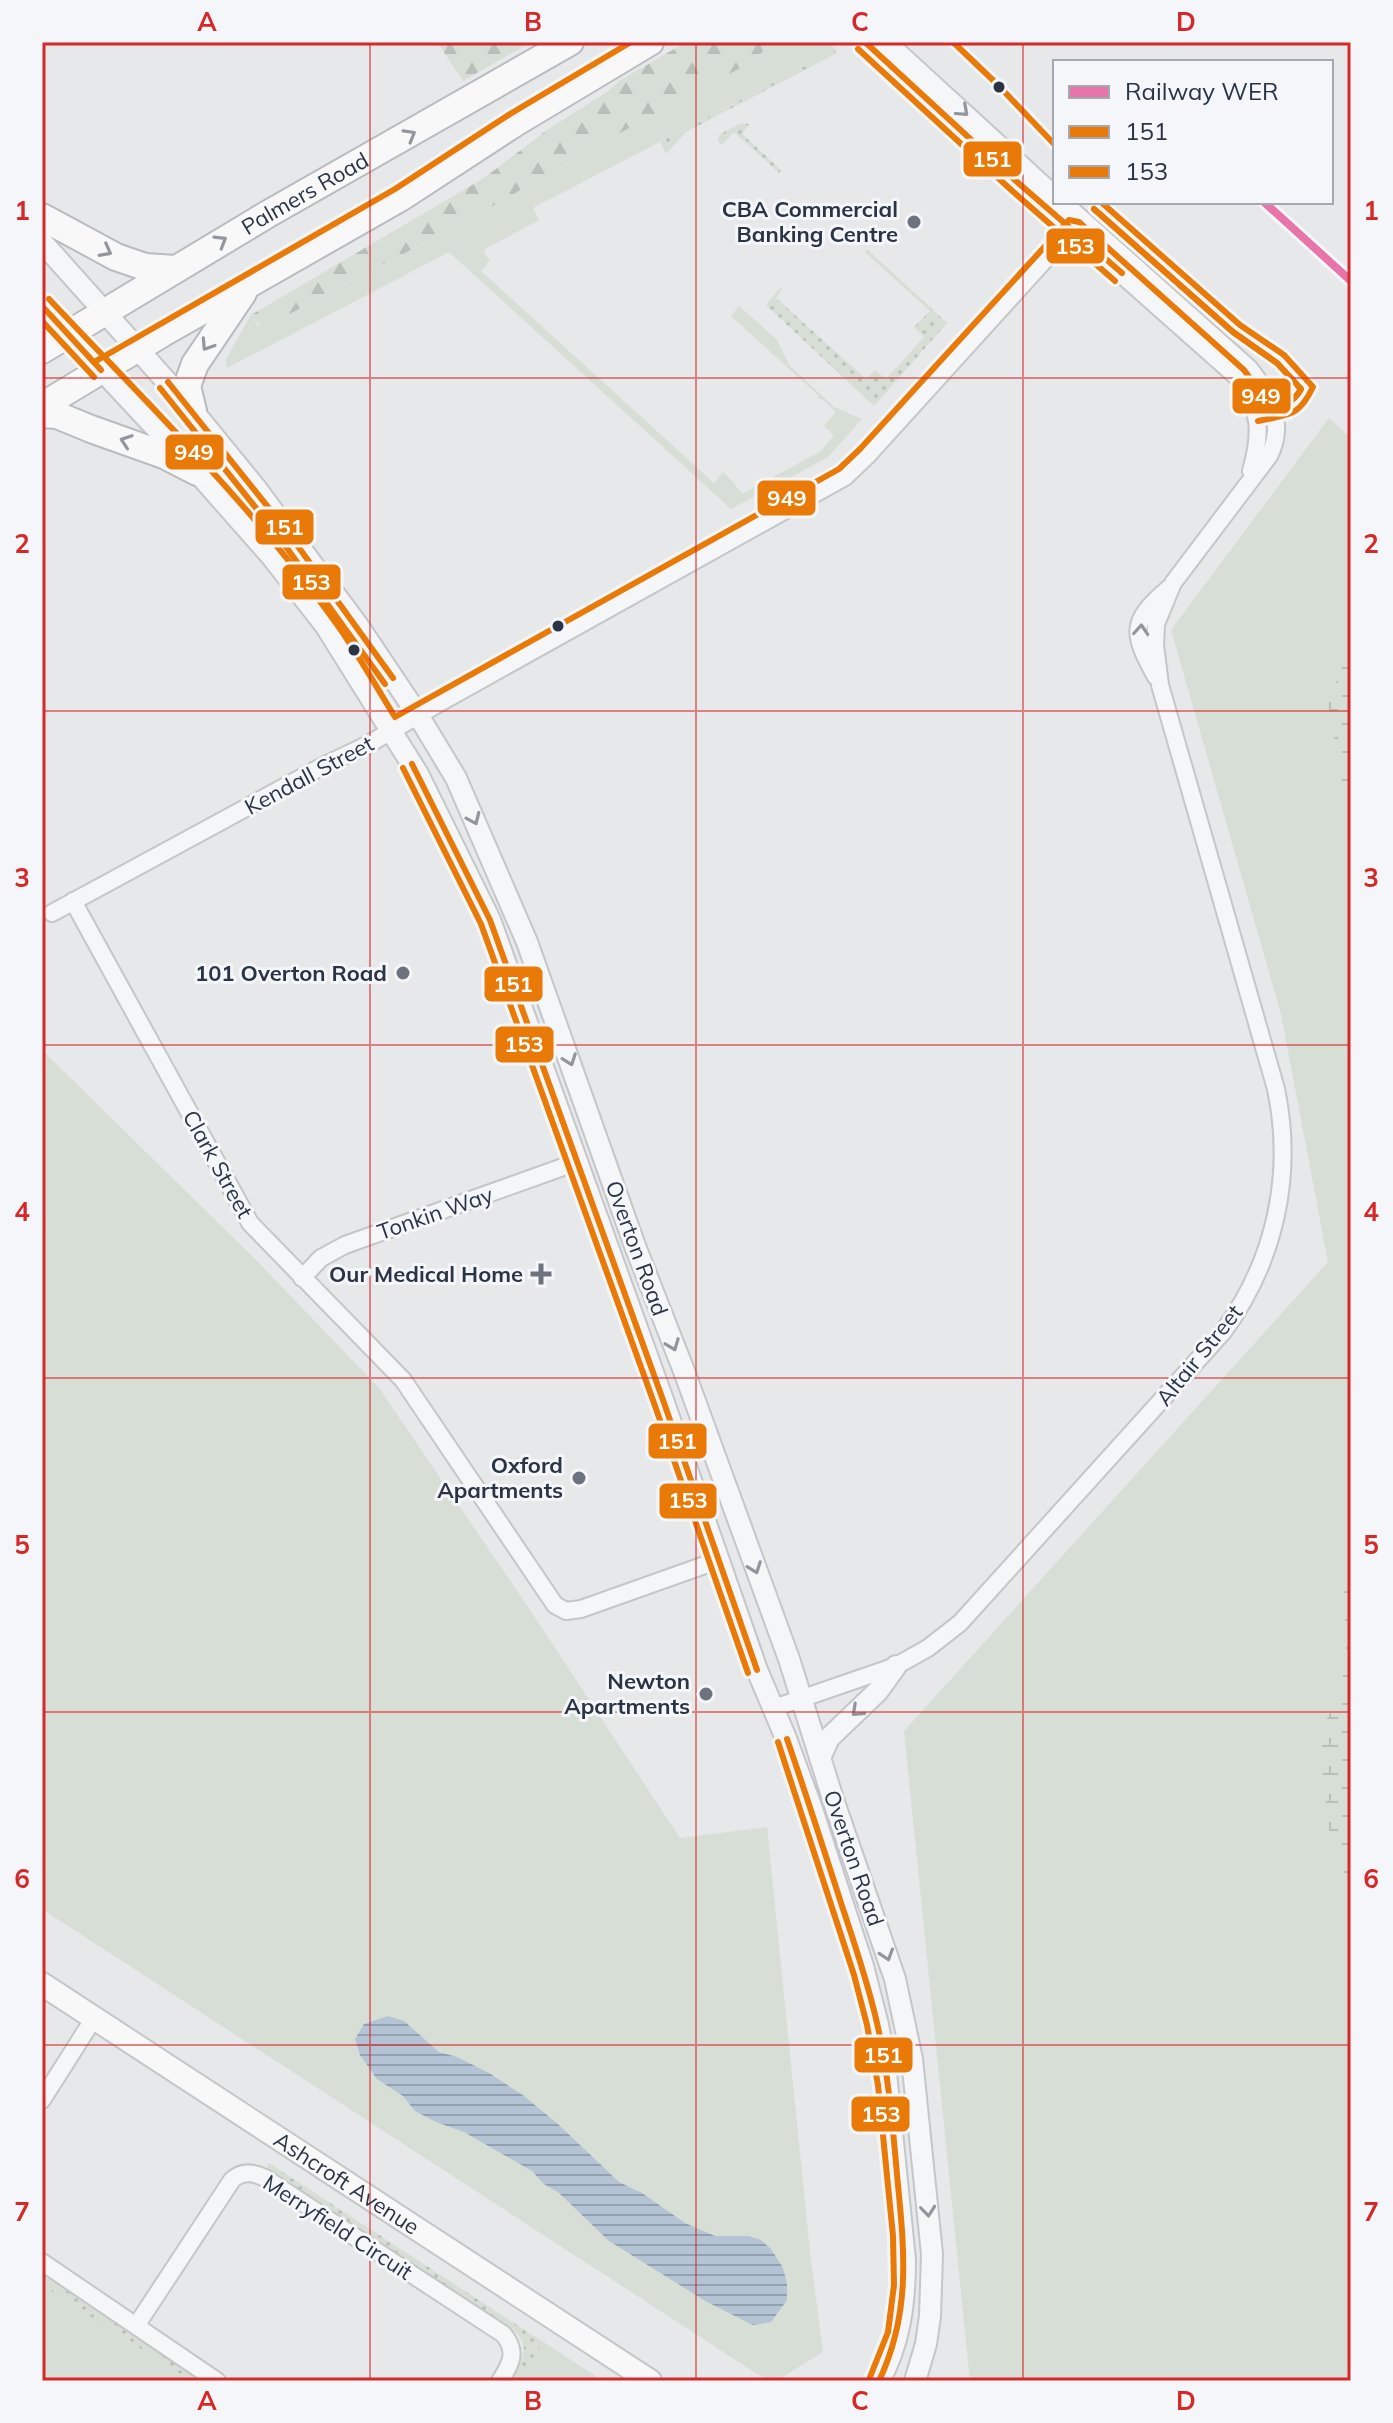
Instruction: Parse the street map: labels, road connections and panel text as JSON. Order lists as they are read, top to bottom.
{
  "streets": {
    "highway": ["Palmers Road"],
    "main road": ["Ashcroft Avenue"],
    "street": [
      "Kendall Street",
      "Clark Street",
      "Tonkin Way",
      "Overton Road",
      "Altair Street",
      "Merryfield Circuit"
    ]
  },
  "crossings": [
    ["Palmers Road", "Overton Road"],
    ["Kendall Street", "Clark Street"],
    ["Kendall Street", "Overton Road"],
    ["Kendall Street", "Altair Street"],
    ["Clark Street", "Tonkin Way"],
    ["Clark Street", "Overton Road"],
    ["Tonkin Way", "Overton Road"],
    ["Overton Road", "Altair Street"]
  ],
  "places": {
    "other": [
      "CBA Commercial Banking Centre",
      "101 Overton Road",
      "Oxford Apartments",
      "Newton Apartments"
    ],
    "health": ["Our Medical Home"]
  },
  "lines": [
    "transit line 151",
    "transit line 949",
    "transit line 153",
    "rail line WER"
  ],
  "legend": ["Railway WER", "151", "153"],
  "grid": {
    "columns": [
      "A",
      "B",
      "C",
      "D"
    ],
    "rows": [
      "1",
      "2",
      "3",
      "4",
      "5",
      "6",
      "7"
    ]
  }
}
